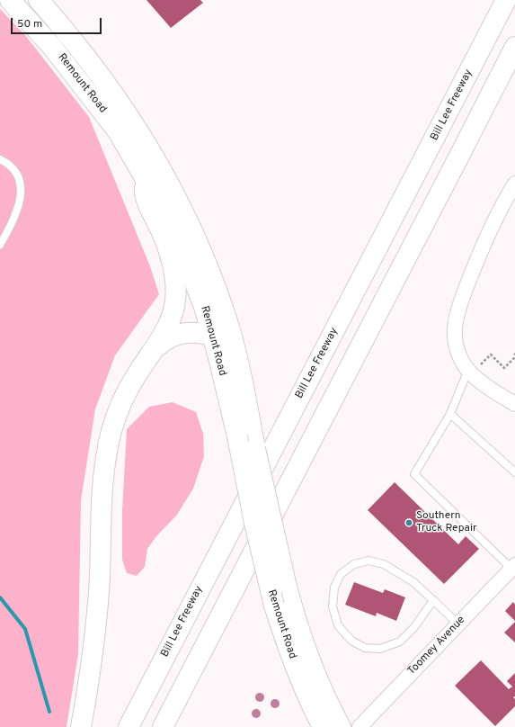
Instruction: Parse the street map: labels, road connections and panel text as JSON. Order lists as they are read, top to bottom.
{
  "streets": {
    "main road": ["Remount Road", "Bill Lee Freeway"],
    "street": ["Toomey Avenue"]
  },
  "places": ["Southern Truck Repair"],
  "scale_bar": "50 m"
}
